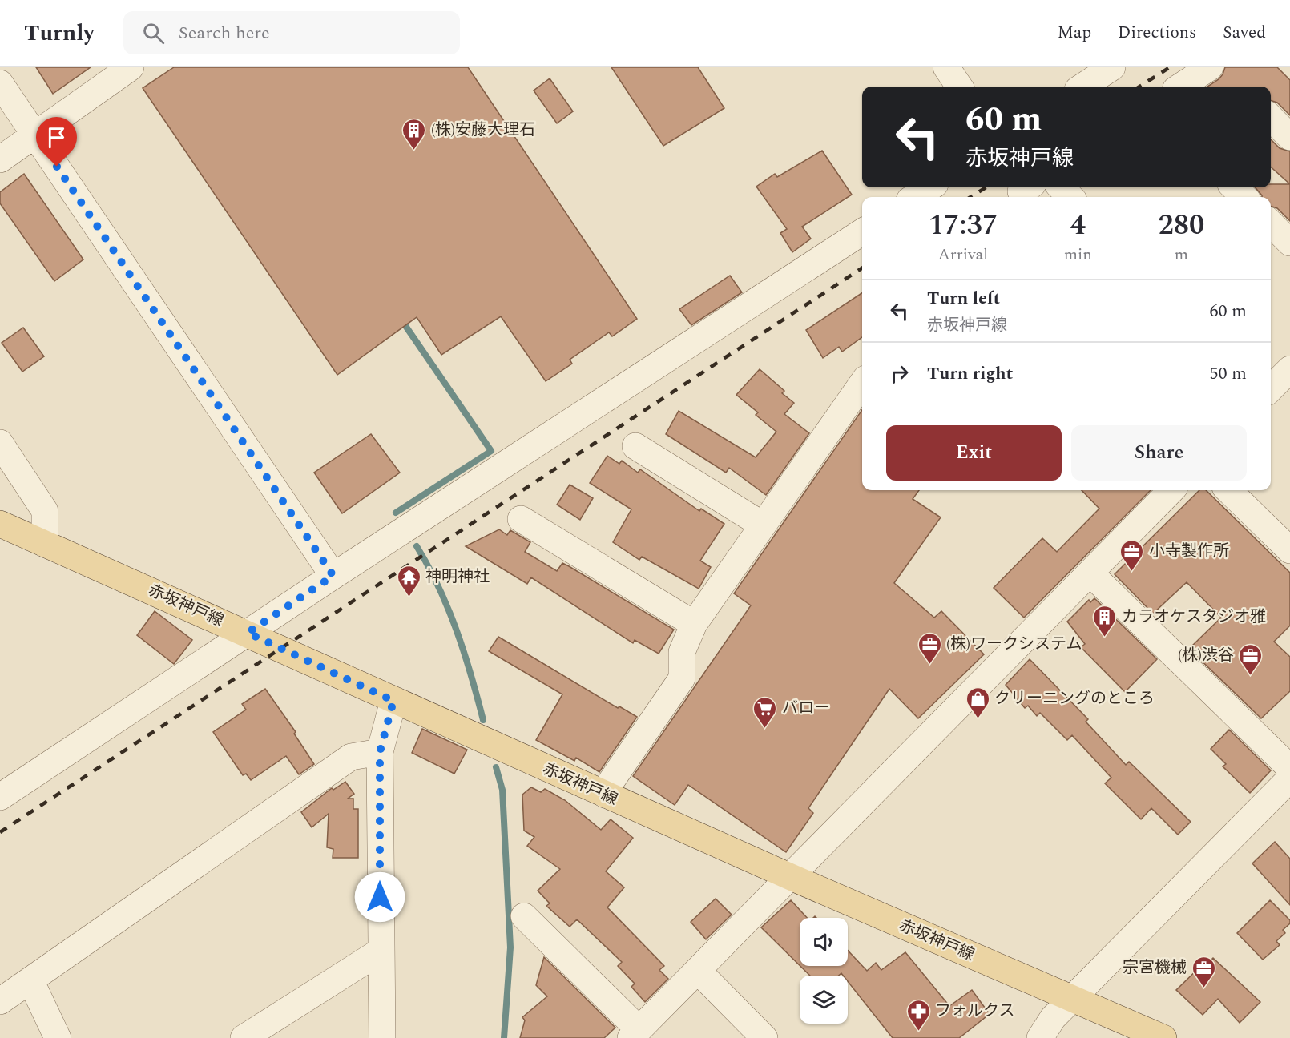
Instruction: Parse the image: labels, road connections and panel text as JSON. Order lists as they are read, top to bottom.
{
  "streets": {
    "main road": ["赤坂神戸線"]
  },
  "places": {
    "building": ["(株)安藤大理石", "カラオケスタジオ雅"],
    "office": [
      "小寺製作所",
      "(株)ワークシステム",
      "(株)渋谷",
      "宗宮機械"
    ],
    "temple": ["神明神社"],
    "shop": ["クリーニングのところ"],
    "supermarket": ["バロー"],
    "pharmacy": ["フォルクス"]
  },
  "page": {
    "header": "Turnly",
    "search": "Search here",
    "nav": ["Map", "Directions", "Saved"],
    "turn": ["60 m", "赤坂神戸線"],
    "eta": [
      "17:37",
      "Arrival",
      "4",
      "min",
      "280",
      "m"
    ],
    "list": [
      {
        "name": "Turn left",
        "note": "赤坂神戸線",
        "value": "60 m"
      },
      {
        "name": "Turn right",
        "value": "50 m"
      }
    ],
    "buttons": ["Exit", "Share"]
  }
}
